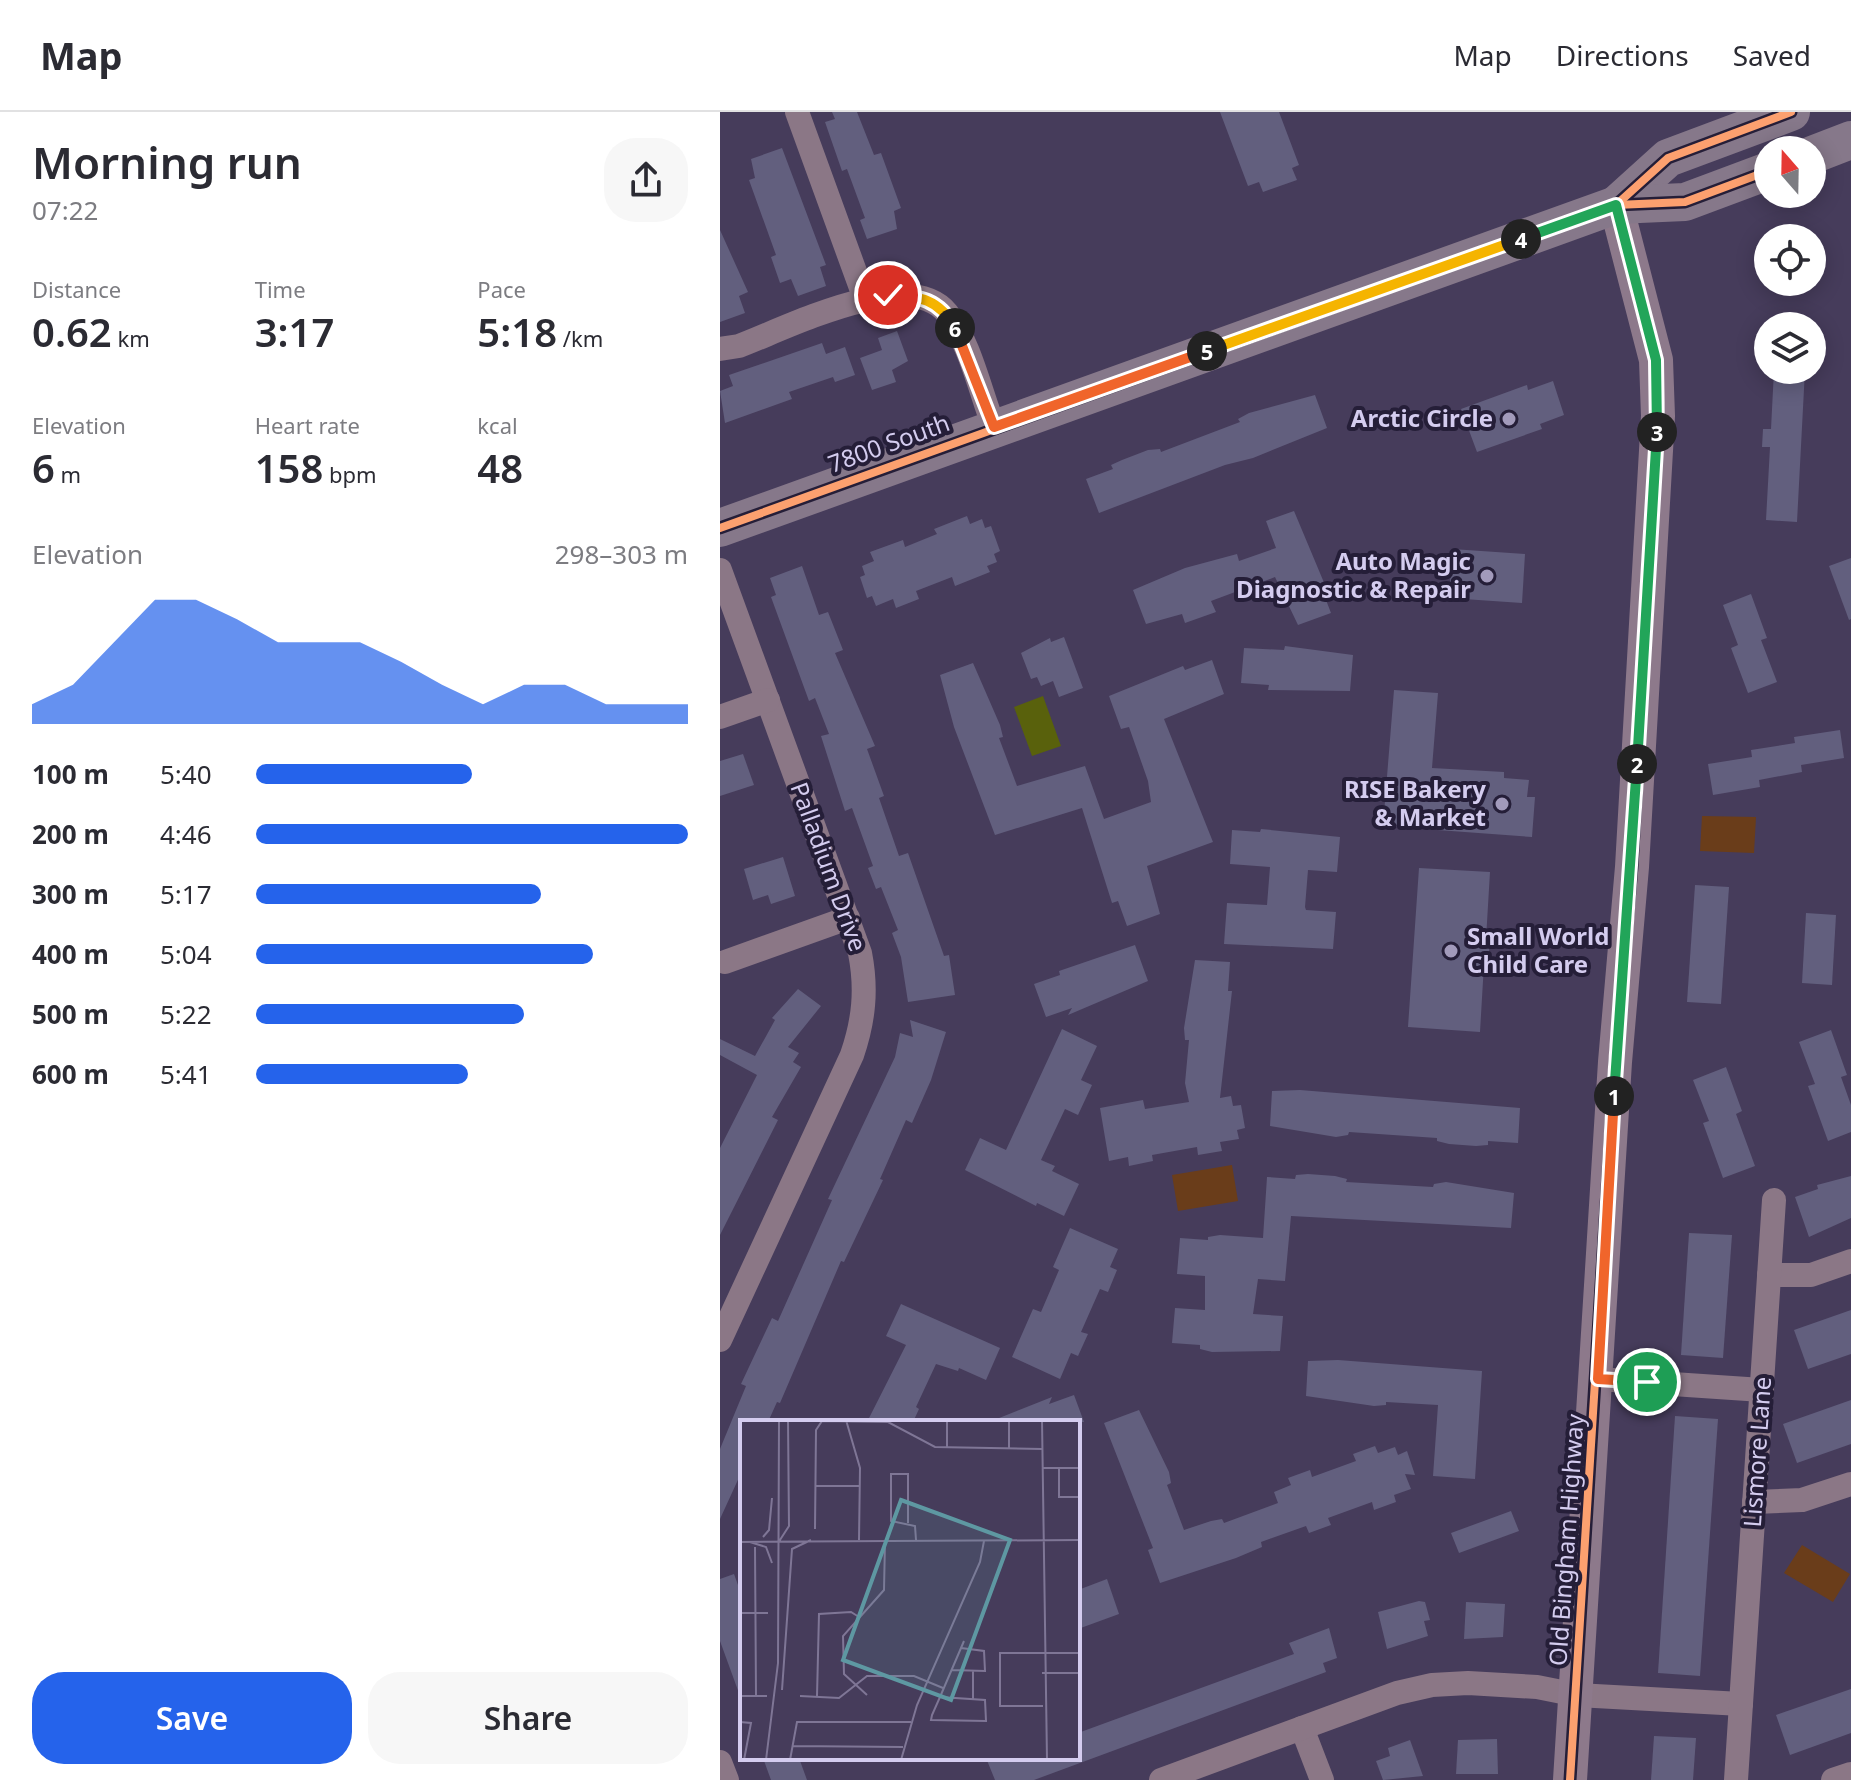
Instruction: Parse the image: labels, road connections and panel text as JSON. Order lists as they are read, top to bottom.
{
  "streets": {
    "main road": ["7800 South"],
    "street": ["Palladium Drive", "Lismore Lane", "Old Bingham Highway"]
  },
  "crossings": [
    ["7800 South", "Old Bingham Highway"]
  ],
  "places": [
    "Arctic Circle",
    "Auto Magic Diagnostic & Repair",
    "RISE Bakery & Market",
    "Small World Child Care"
  ],
  "north": "top",
  "page": {
    "header": "Map",
    "nav": ["Map", "Directions", "Saved"],
    "heading": ["Morning run", "07:22"],
    "pins": [
      "4",
      "6",
      "5",
      "3",
      "2",
      "1"
    ],
    "stats": [
      ["Distance", "0.62 km"],
      ["Time", "3:17"],
      ["Pace", "5:18 /km"],
      ["Elevation", "6 m"],
      ["Heart rate", "158 bpm"],
      ["kcal", "48"]
    ],
    "chart": ["Elevation", "298–303 m"],
    "list": [
      {
        "name": "100 m",
        "note": "5:40"
      },
      {
        "name": "200 m",
        "note": "4:46"
      },
      {
        "name": "300 m",
        "note": "5:17"
      },
      {
        "name": "400 m",
        "note": "5:04"
      },
      {
        "name": "500 m",
        "note": "5:22"
      },
      {
        "name": "600 m",
        "note": "5:41"
      }
    ],
    "buttons": ["Save", "Share"]
  }
}
